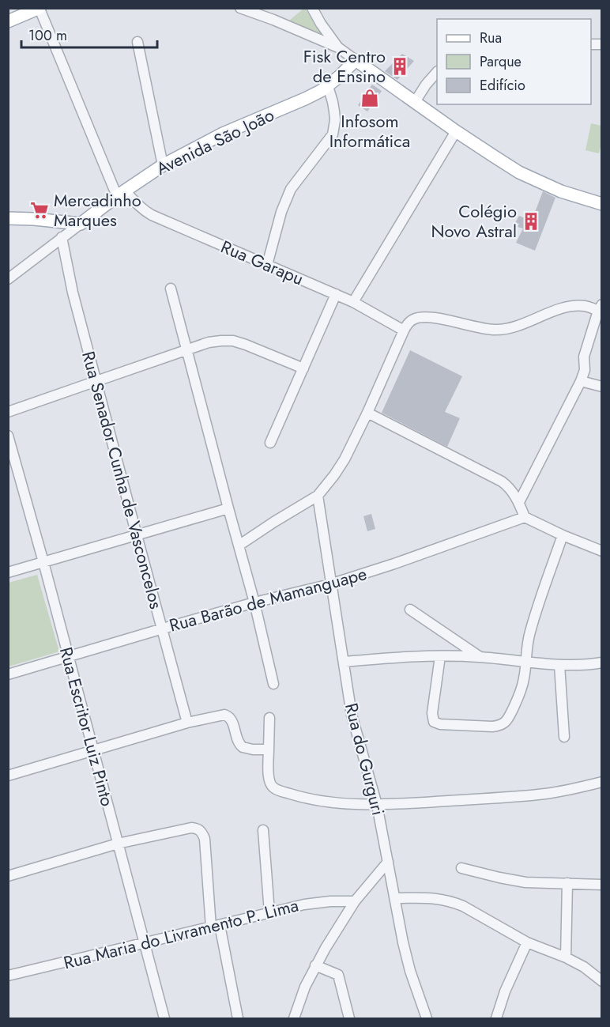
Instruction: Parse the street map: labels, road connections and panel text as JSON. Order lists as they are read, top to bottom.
{
  "streets": {
    "main road": ["Avenida São João"],
    "street": [
      "Rua Garapu",
      "Rua Senador Cunha de Vasconcelos",
      "Rua Barão de Mamanguape",
      "Rua Escritor Luiz Pinto",
      "Rua do Gurguri",
      "Rua Maria do Livramento P. Lima"
    ]
  },
  "crossings": [
    ["Avenida São João", "Rua Garapu"],
    ["Avenida São João", "Rua Senador Cunha de Vasconcelos"],
    ["Rua Senador Cunha de Vasconcelos", "Rua Barão de Mamanguape"],
    ["Rua Barão de Mamanguape", "Rua Escritor Luiz Pinto"],
    ["Rua Barão de Mamanguape", "Rua do Gurguri"],
    ["Rua Escritor Luiz Pinto", "Rua Maria do Livramento P. Lima"]
  ],
  "places": {
    "building": ["Fisk Centro de Ensino", "Colégio Novo Astral"],
    "shop": ["Infosom Informática"],
    "supermarket": ["Mercadinho Marques"]
  },
  "legend": ["Rua", "Parque", "Edifício"],
  "scale_bar": "100 m"
}
